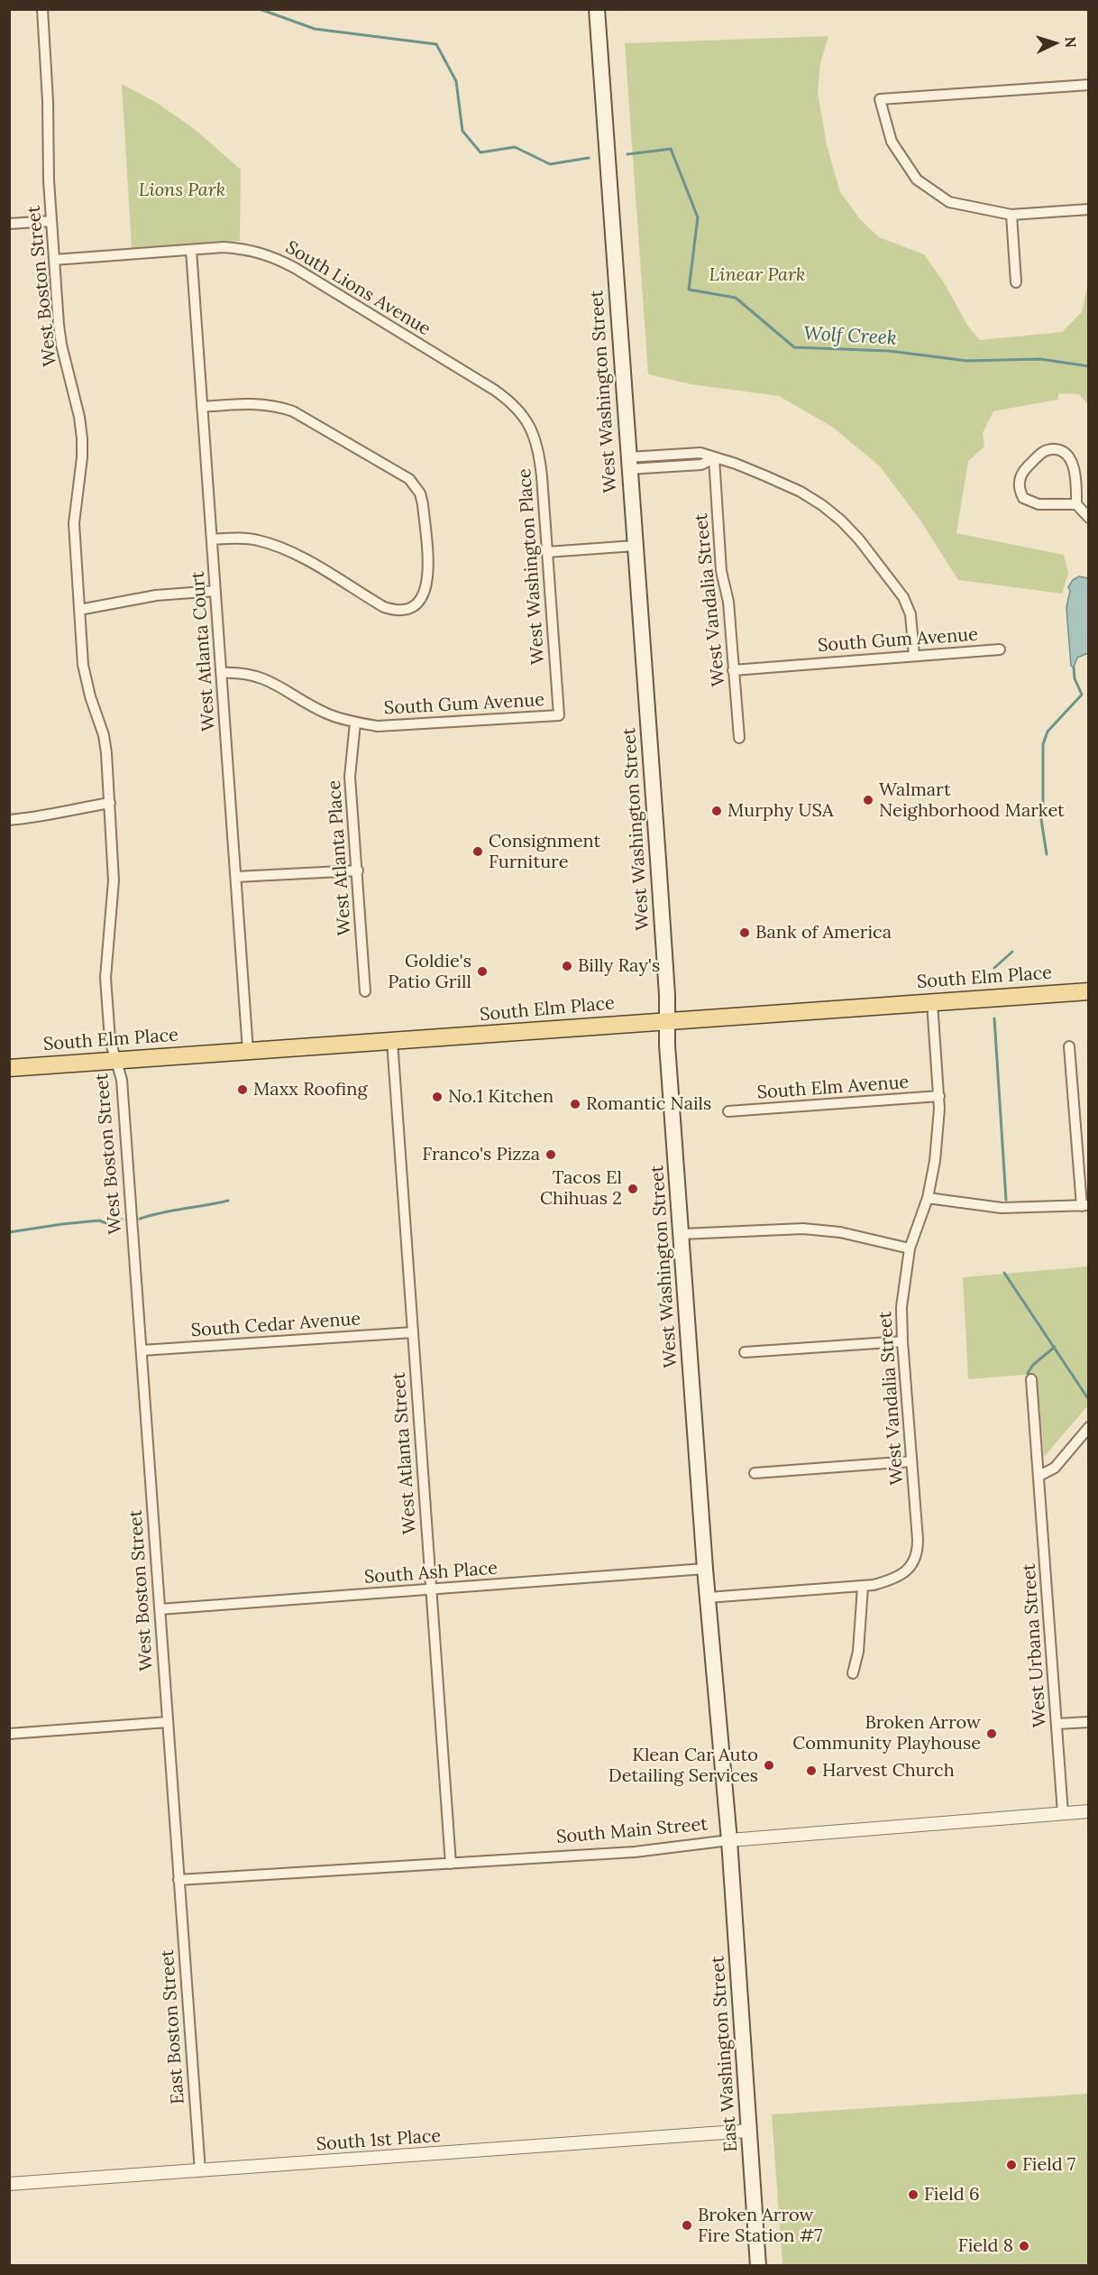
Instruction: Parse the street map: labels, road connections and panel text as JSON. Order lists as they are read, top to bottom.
{
  "streets": {
    "main road": ["West Washington Street", "South Elm Place", "East Washington Street"],
    "street": [
      "West Boston Street",
      "South Lions Avenue",
      "West Washington Place",
      "West Vandalia Street",
      "South Gum Avenue",
      "West Atlanta Court",
      "West Atlanta Place",
      "South Elm Avenue",
      "South Cedar Avenue",
      "West Atlanta Street",
      "South Ash Place",
      "West Urbana Street",
      "South Main Street",
      "East Boston Street",
      "South 1st Place"
    ]
  },
  "crossings": [
    ["West Boston Street", "South Lions Avenue"],
    ["West Boston Street", "South Elm Place"],
    ["West Boston Street", "South Cedar Avenue"],
    ["West Boston Street", "South Ash Place"],
    ["West Boston Street", "South Main Street"],
    ["West Boston Street", "East Boston Street"],
    ["South Lions Avenue", "West Washington Place"],
    ["South Lions Avenue", "West Atlanta Court"],
    ["West Washington Street", "South Elm Place"],
    ["West Washington Street", "South Ash Place"],
    ["West Washington Street", "South Main Street"],
    ["West Washington Street", "East Washington Street"],
    ["West Washington Place", "South Gum Avenue"],
    ["West Vandalia Street", "South Gum Avenue"],
    ["West Vandalia Street", "South Elm Place"],
    ["West Vandalia Street", "South Elm Avenue"],
    ["South Gum Avenue", "West Atlanta Court"],
    ["South Gum Avenue", "West Atlanta Place"],
    ["West Atlanta Court", "South Elm Place"],
    ["South Elm Place", "West Atlanta Street"],
    ["South Cedar Avenue", "West Atlanta Street"],
    ["West Atlanta Street", "South Ash Place"],
    ["West Atlanta Street", "South Main Street"],
    ["West Urbana Street", "South Main Street"],
    ["South Main Street", "East Boston Street"],
    ["South Main Street", "East Washington Street"],
    ["East Boston Street", "South 1st Place"],
    ["East Washington Street", "South 1st Place"]
  ],
  "water": ["Wolf Creek"],
  "parks": ["Lions Park", "Linear Park"],
  "places": [
    "Walmart Neighborhood Market",
    "Murphy USA",
    "Consignment Furniture",
    "Bank of America",
    "Billy Ray's",
    "Goldie's Patio Grill",
    "Maxx Roofing",
    "No.1 Kitchen",
    "Romantic Nails",
    "Franco's Pizza",
    "Tacos El Chihuas 2",
    "Broken Arrow Community Playhouse",
    "Klean Car Auto Detailing Services",
    "Harvest Church",
    "Field 7",
    "Field 6",
    "Broken Arrow Fire Station #7",
    "Field 8"
  ],
  "north": "right"
}
